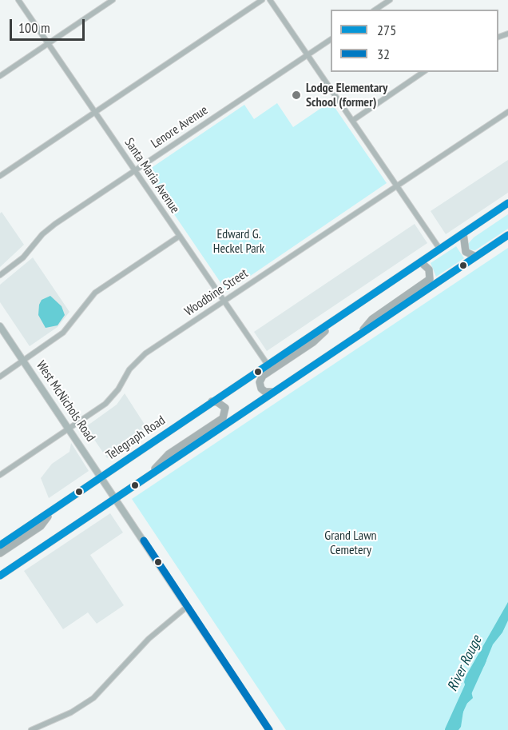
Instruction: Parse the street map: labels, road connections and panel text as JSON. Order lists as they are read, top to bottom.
{
  "streets": {
    "main road": ["West McNichols Road", "Telegraph Road"],
    "street": ["Lenore Avenue", "Santa Maria Avenue", "Woodbine Street"]
  },
  "crossings": [
    ["Lenore Avenue", "Santa Maria Avenue"],
    ["Santa Maria Avenue", "Woodbine Street"],
    ["Santa Maria Avenue", "Telegraph Road"],
    ["Woodbine Street", "West McNichols Road"],
    ["West McNichols Road", "Telegraph Road"]
  ],
  "water": ["River Rouge"],
  "parks": ["Edward G. Heckel Park", "Grand Lawn Cemetery"],
  "places": ["Lodge Elementary School (former)"],
  "lines": ["transit line 275", "transit line 32"],
  "legend": ["275", "32"],
  "scale_bar": "100 m"
}
